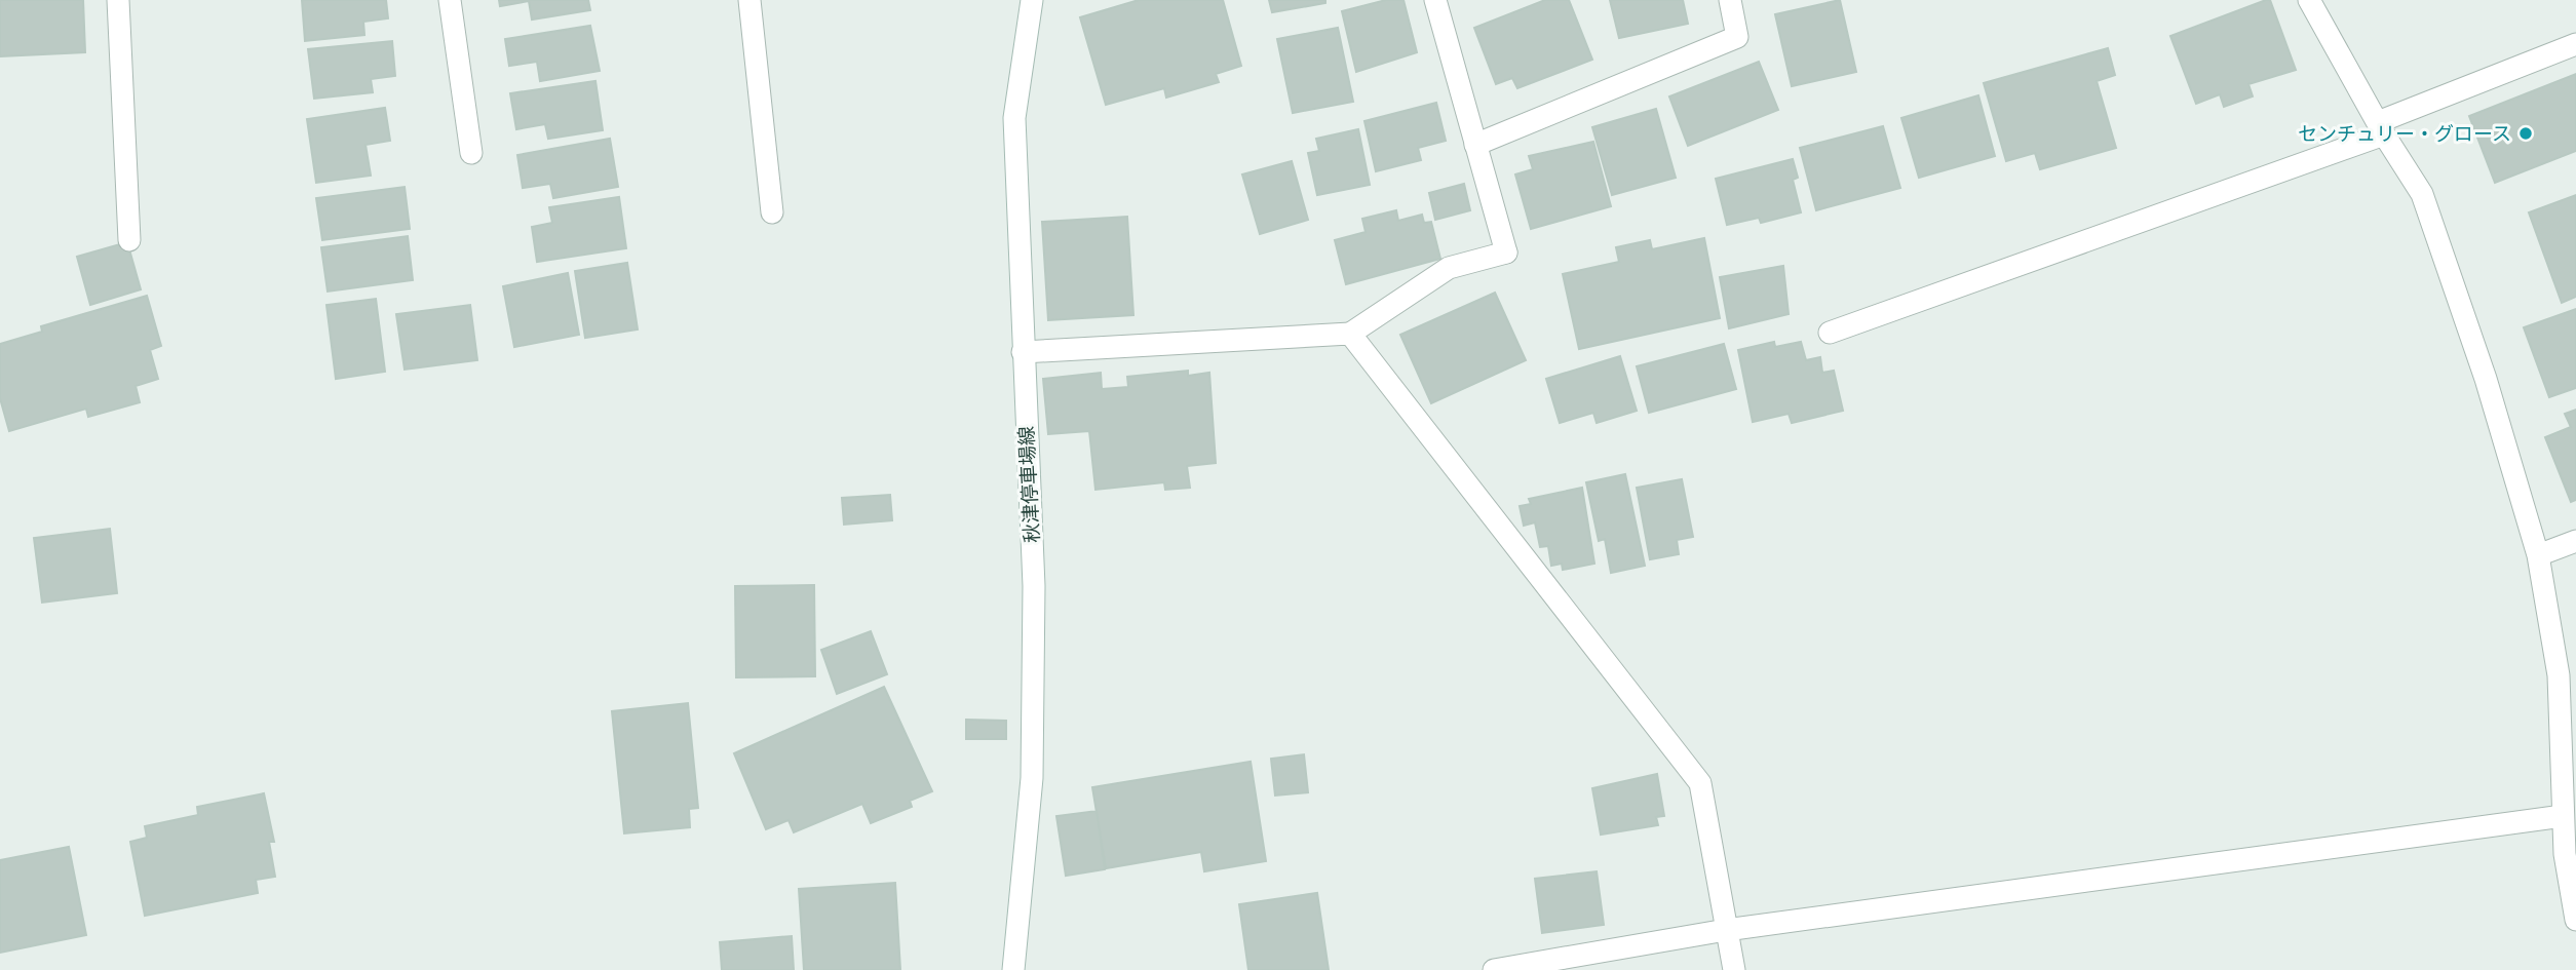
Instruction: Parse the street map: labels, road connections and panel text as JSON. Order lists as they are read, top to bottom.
{
  "streets": {
    "street": ["秋津停車場線"]
  },
  "places": ["センチュリー・グロース"]
}
